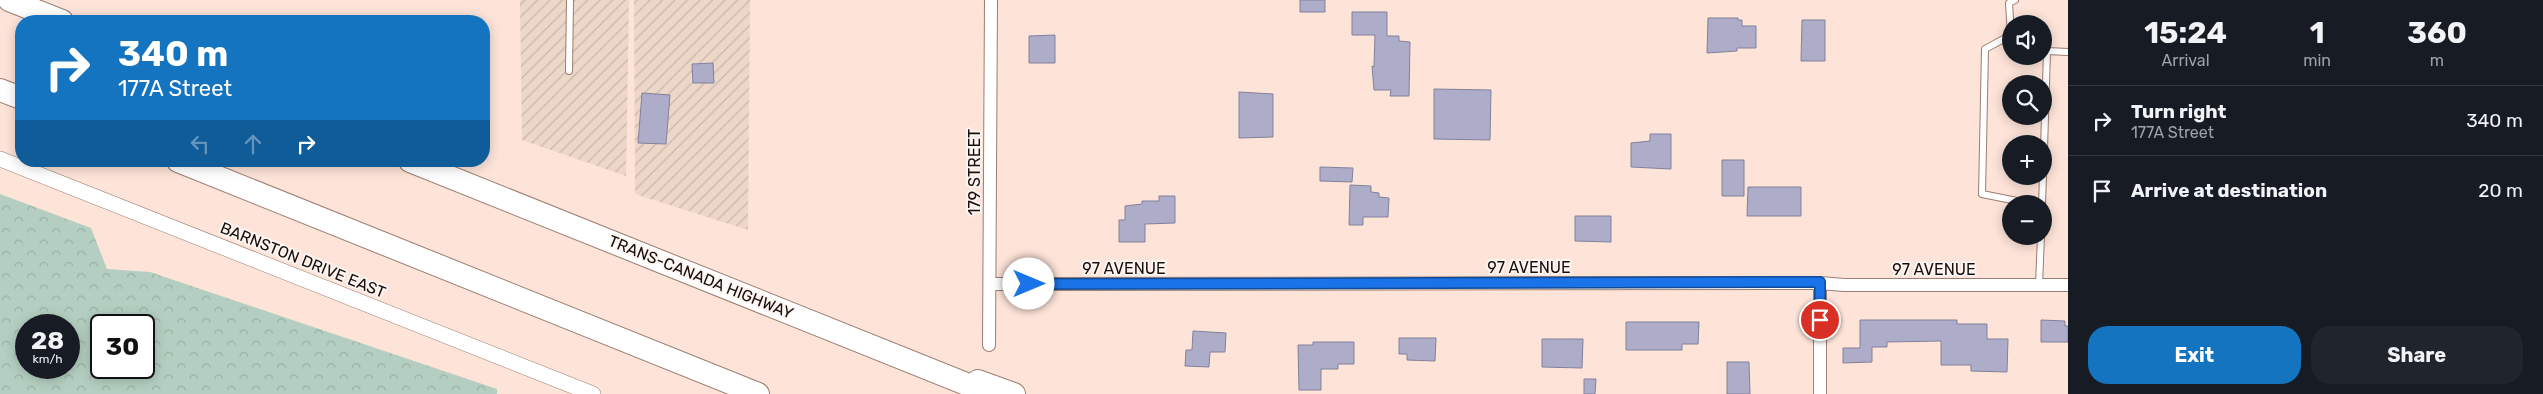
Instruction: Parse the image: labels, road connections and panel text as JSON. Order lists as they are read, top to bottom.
{
  "streets": {
    "highway": ["TRANS-CANADA HIGHWAY"],
    "street": ["179 STREET", "BARNSTON DRIVE EAST", "97 AVENUE"]
  },
  "crossings": [
    ["179 STREET", "97 AVENUE"]
  ],
  "page": {
    "eta": [
      "15:24",
      "Arrival",
      "1",
      "min",
      "360",
      "m"
    ],
    "map_buttons": ["+", "−"],
    "turn": ["340 m", "177A Street"],
    "list": [
      {
        "name": "Turn right",
        "note": "177A Street",
        "value": "340 m"
      },
      {
        "name": "Arrive at destination",
        "value": "20 m"
      }
    ],
    "speed": "28 km/h",
    "limit": "30",
    "buttons": ["Exit", "Share"]
  }
}
